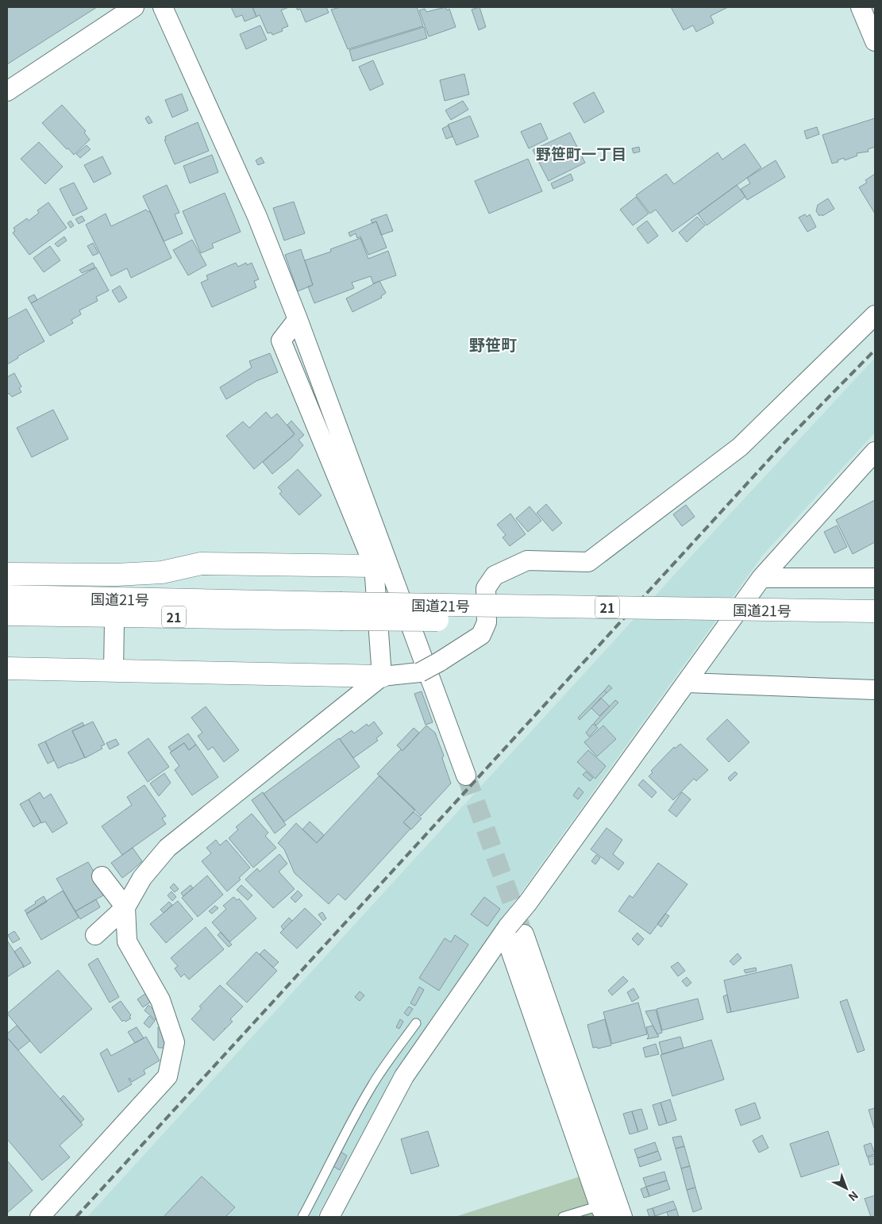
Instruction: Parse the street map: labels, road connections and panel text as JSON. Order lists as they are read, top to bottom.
{
  "streets": {
    "main road": ["国道21号", "21"]
  },
  "districts": ["野笹町一丁目", "野笹町"],
  "north": "bottom right"
}
